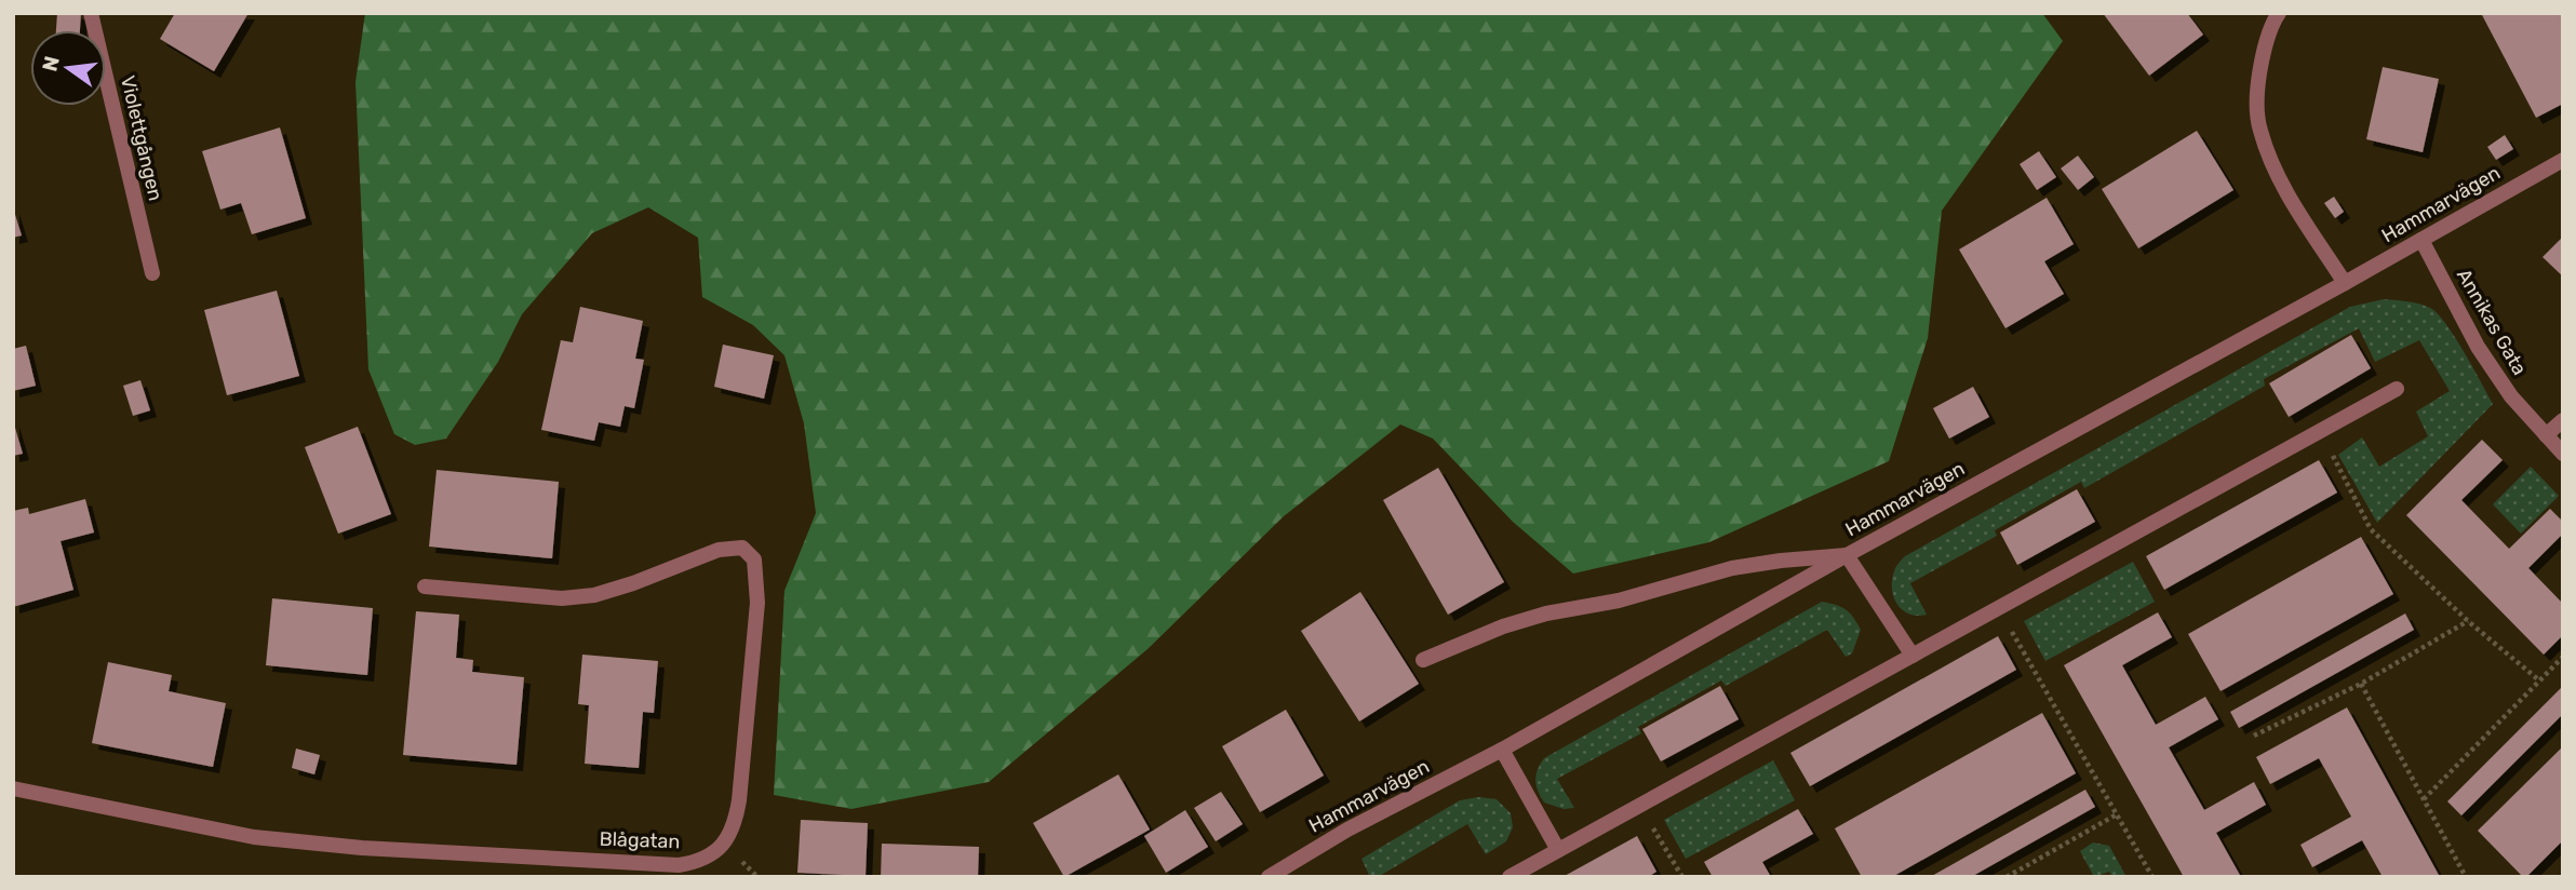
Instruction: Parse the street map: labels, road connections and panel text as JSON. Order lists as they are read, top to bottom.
{
  "streets": {
    "street": [
      "Violettgången",
      "Hammarvägen",
      "Annikas Gata",
      "Blågatan"
    ]
  },
  "crossings": [
    ["Hammarvägen", "Annikas Gata"]
  ],
  "north": "left"
}
